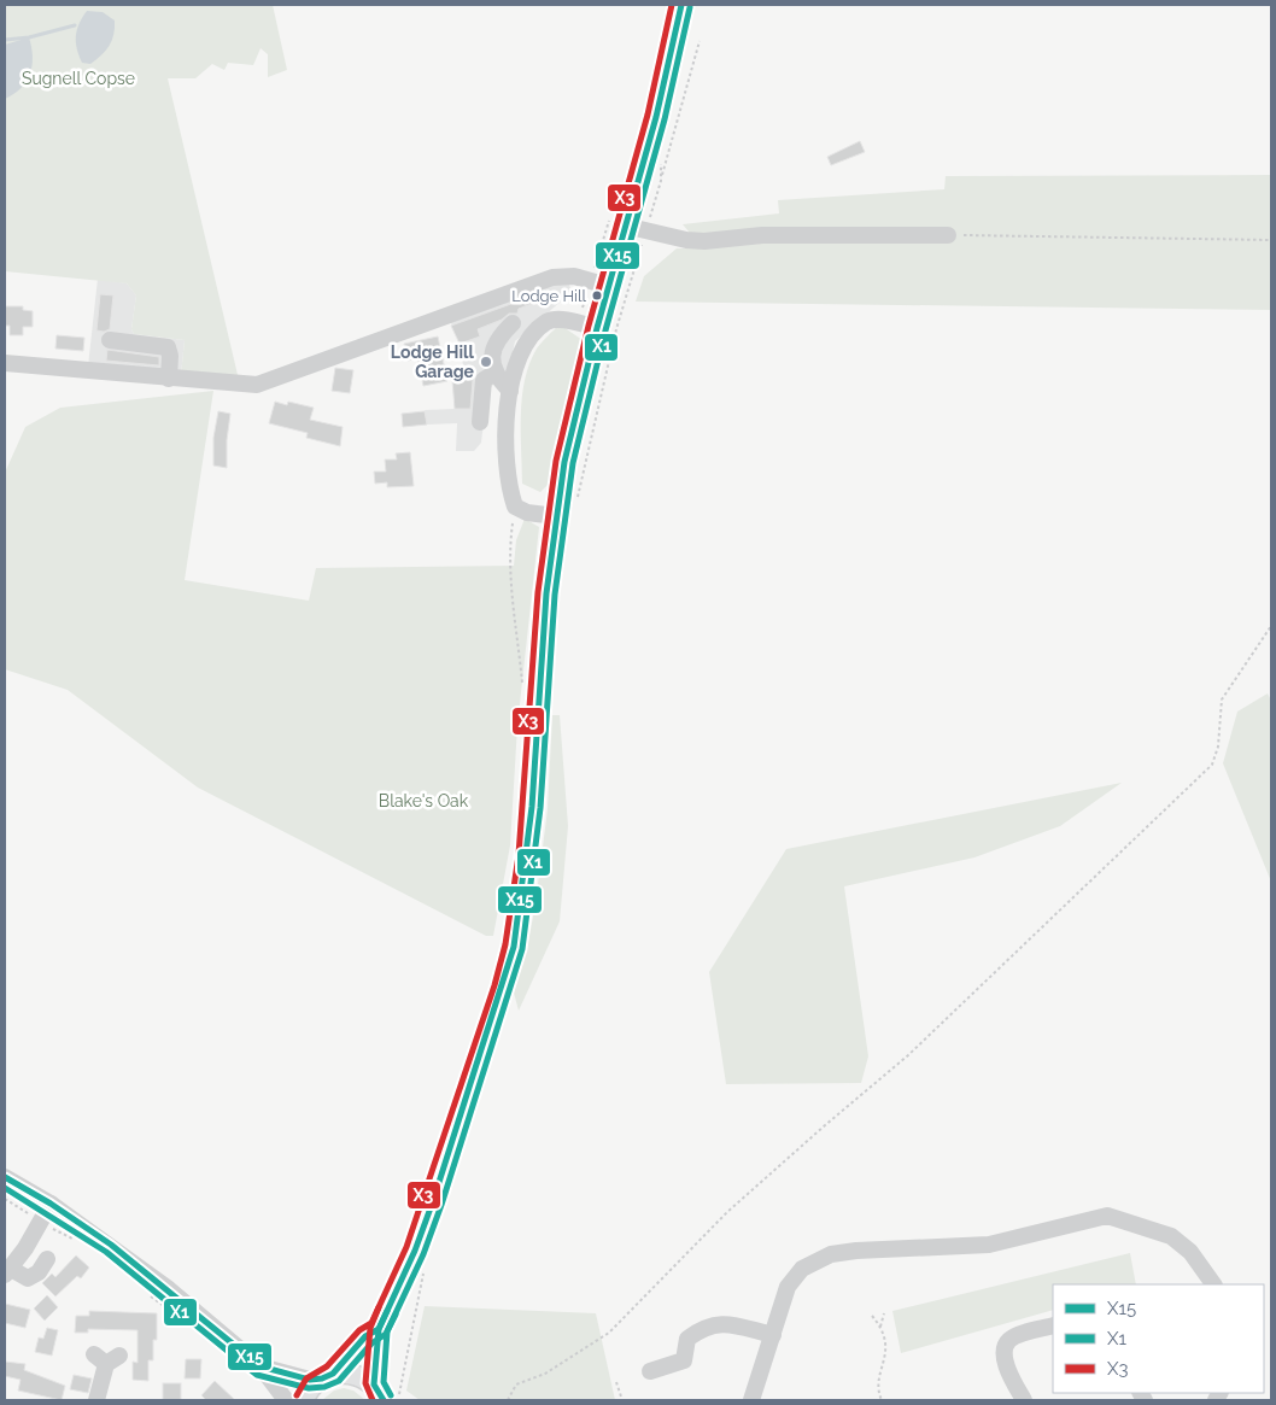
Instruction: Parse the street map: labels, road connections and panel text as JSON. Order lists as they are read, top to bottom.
{
  "parks": ["Sugnell Copse", "Blake's Oak"],
  "places": ["Lodge Hill", "Lodge Hill Garage"],
  "lines": ["transit line X15", "transit line X3", "transit line X1"],
  "legend": ["X15", "X1", "X3"]
}
